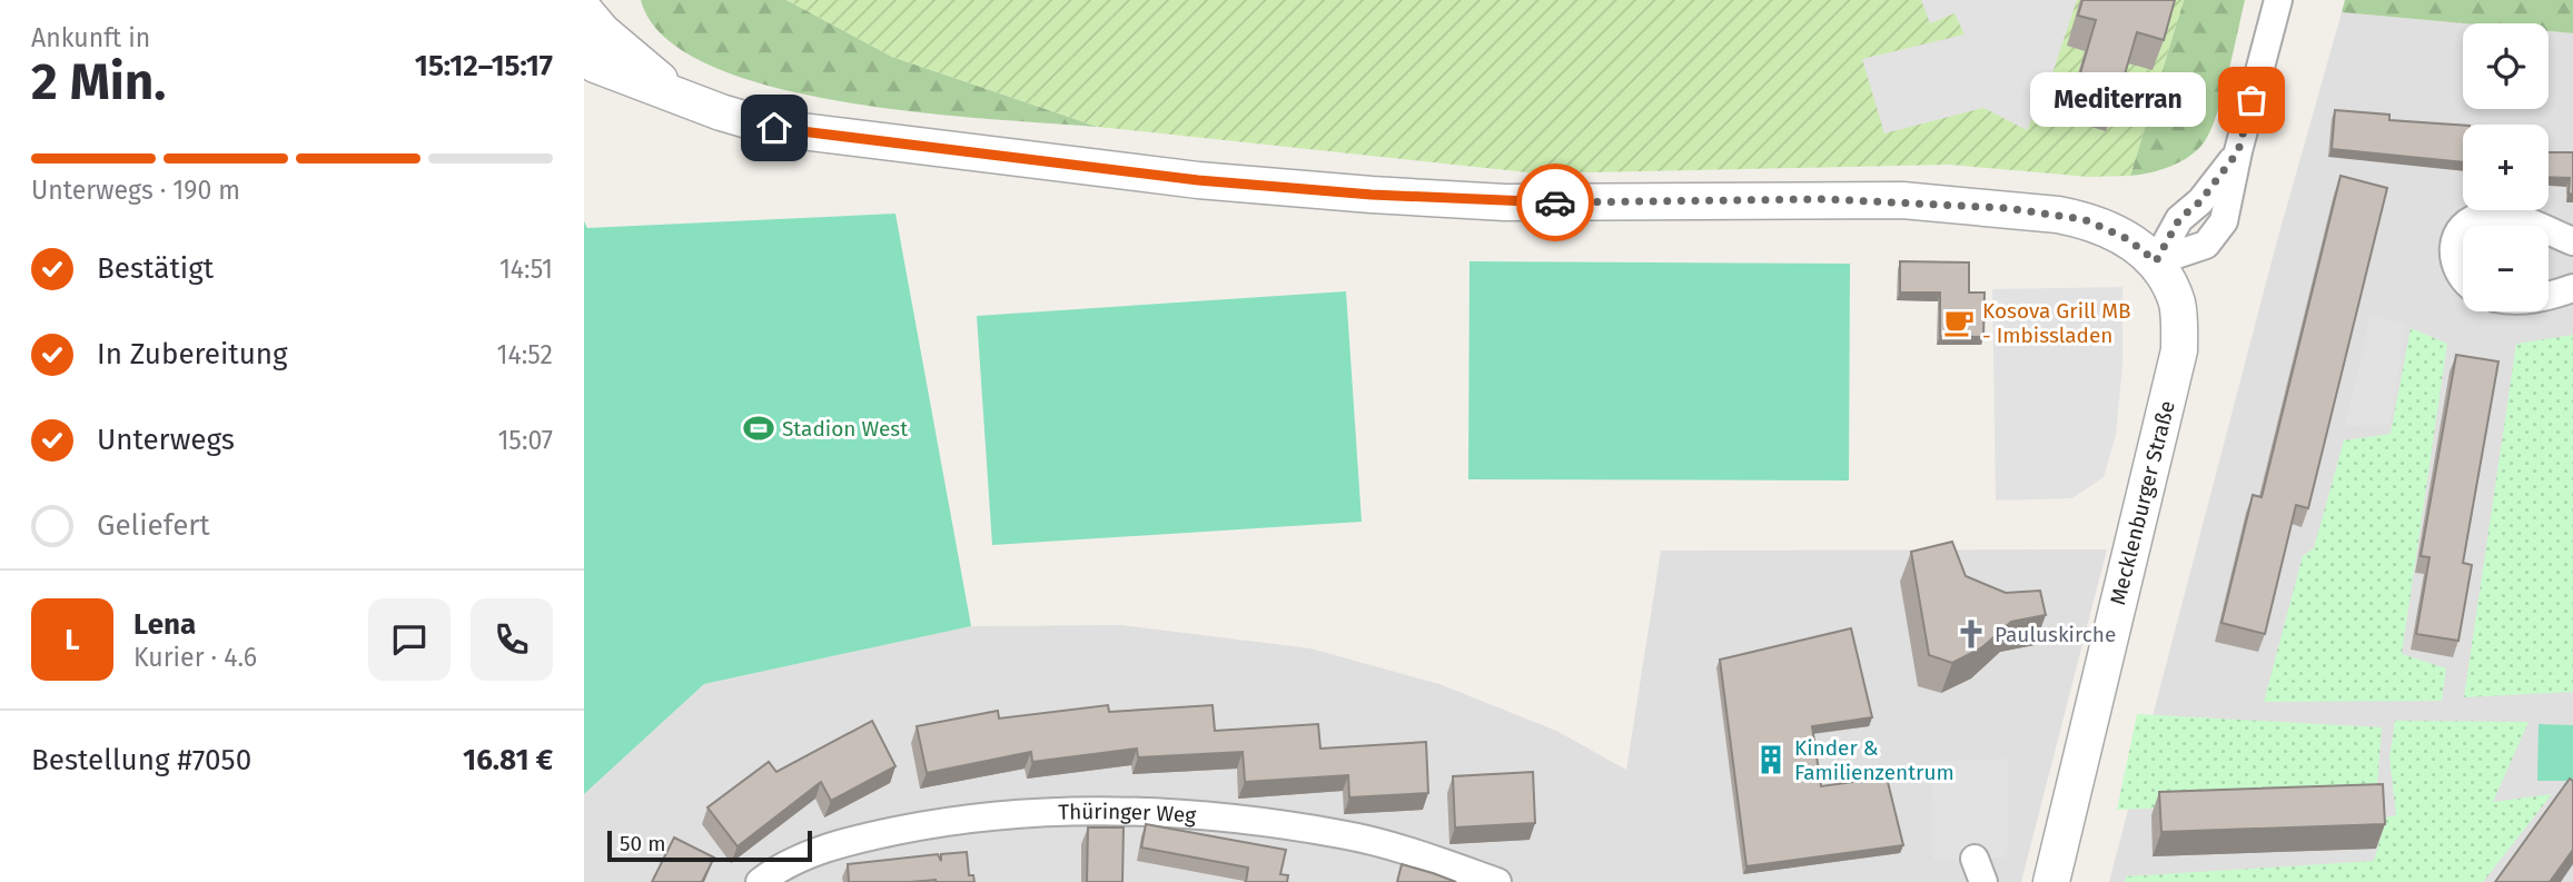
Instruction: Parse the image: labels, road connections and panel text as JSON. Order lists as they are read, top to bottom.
{
  "streets": {
    "street": ["Mecklenburger Straße", "Thüringer Weg"]
  },
  "places": {
    "other": ["Mediterran"],
    "cafe": ["Kosova Grill MB - Imbissladen"],
    "sports": ["Stadion West"],
    "church": ["Pauluskirche"],
    "building": ["Kinder & Familienzentrum"]
  },
  "scale_bar": "50 m",
  "page": {
    "heading": ["2 Min.", "Ankunft in", "15:12–15:17"],
    "panel": [
      "Lena",
      "Kurier · 4.6",
      "Bestellung #7050",
      "16.81 €"
    ],
    "map_buttons": ["+", "−"],
    "bubble": "Mediterran",
    "bar": "Unterwegs · 190 m",
    "list": [
      ["Bestätigt", "14:51"],
      ["In Zubereitung", "14:52"],
      ["Unterwegs", "15:07"],
      "Geliefert"
    ],
    "round": "L",
    "scale": "50 m"
  }
}
